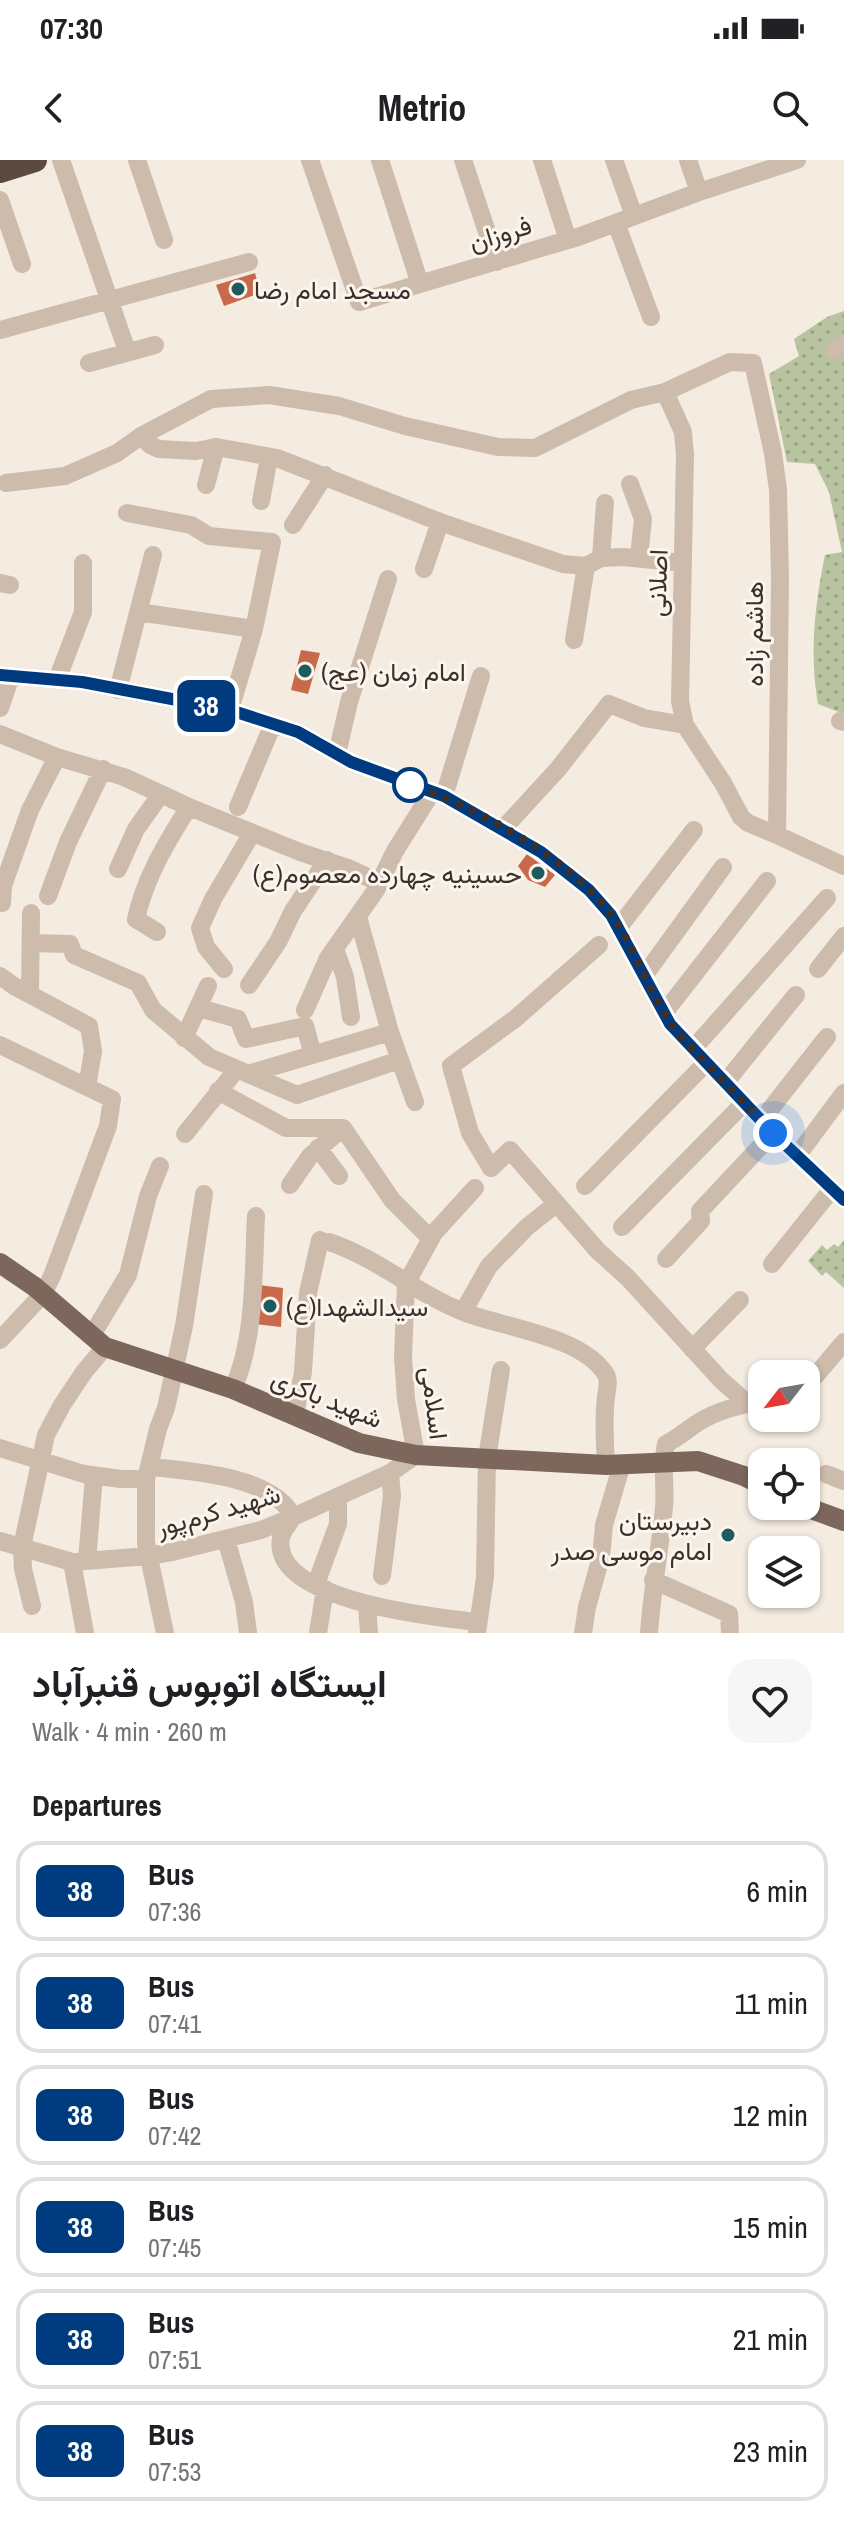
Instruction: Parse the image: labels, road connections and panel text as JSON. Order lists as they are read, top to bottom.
{
  "streets": {
    "main road": ["شهید باکری"],
    "street": [
      "فروزان",
      "اصلانی",
      "هاشم زاده",
      "اسلامی",
      "شهید کرم‌پور"
    ]
  },
  "crossings": [
    ["اصلانی", "هاشم زاده"],
    ["شهید باکری", "اسلامی"],
    ["شهید باکری", "شهید کرم‌پور"],
    ["اسلامی", "شهید کرم‌پور"]
  ],
  "places": [
    "مسجد امام رضا",
    "امام زمان (عج)",
    "حسینیه چهارده معصوم(ع)",
    "سیدالشهدا(ع)",
    "دبیرستان امام موسی صدر"
  ],
  "lines": ["bus line 38"],
  "north": "bottom left",
  "page": {
    "status": "07:30",
    "header": "Metrio",
    "on_map": "38",
    "heading": [
      ["ایستگاه اتوبوس قنبرآباد", "Walk · 4 min · 260 m"],
      "Departures"
    ],
    "list": [
      {
        "mark": "38",
        "name": "Bus",
        "note": "07:36",
        "value": "6 min"
      },
      {
        "mark": "38",
        "name": "Bus",
        "note": "07:41",
        "value": "11 min"
      },
      {
        "mark": "38",
        "name": "Bus",
        "note": "07:42",
        "value": "12 min"
      },
      {
        "mark": "38",
        "name": "Bus",
        "note": "07:45",
        "value": "15 min"
      },
      {
        "mark": "38",
        "name": "Bus",
        "note": "07:51",
        "value": "21 min"
      },
      {
        "mark": "38",
        "name": "Bus",
        "note": "07:53",
        "value": "23 min"
      }
    ]
  }
}
